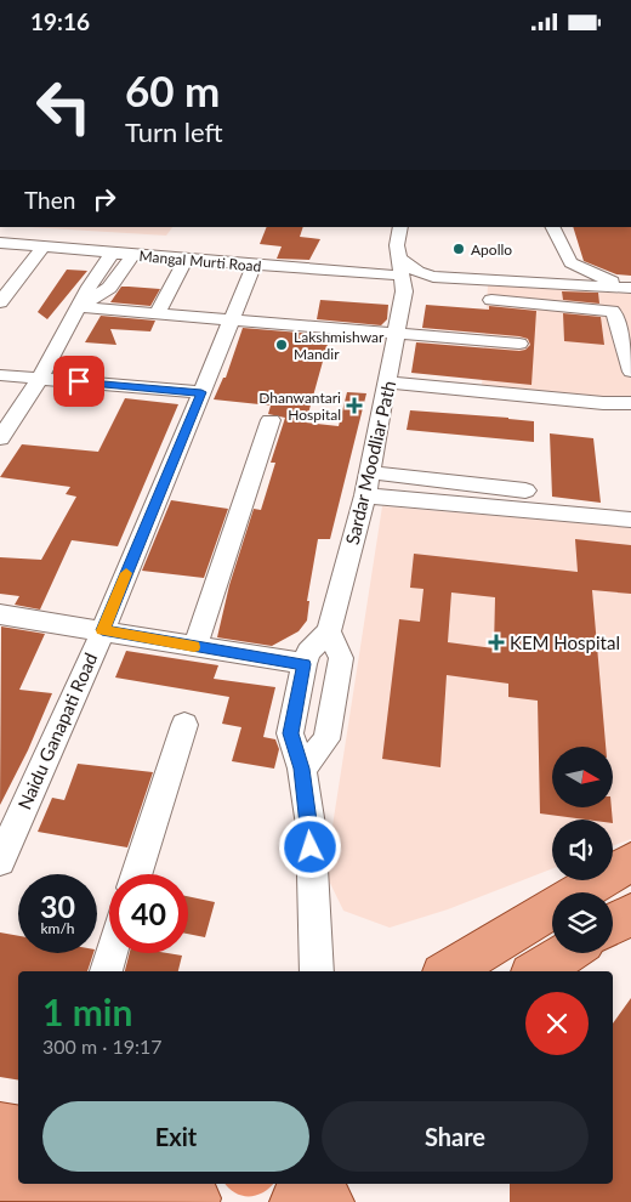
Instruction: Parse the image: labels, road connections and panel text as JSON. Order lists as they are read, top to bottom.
{
  "streets": {
    "street": ["Mangal Murti Road", "Sardar Moodliar Path", "Naidu Ganapati Road"]
  },
  "crossings": [
    ["Mangal Murti Road", "Sardar Moodliar Path"],
    ["Mangal Murti Road", "Naidu Ganapati Road"]
  ],
  "places": {
    "other": ["Apollo", "Lakshmishwar Mandir"],
    "health": ["Dhanwantari Hospital", "KEM Hospital"]
  },
  "north": "right",
  "page": {
    "status": "19:16",
    "turn": ["60 m", "Turn left"],
    "then": "Then",
    "speed": "30 km/h",
    "limit": "40",
    "heading": ["1 min", "300 m · 19:17"],
    "buttons": ["Exit", "Share"]
  }
}
